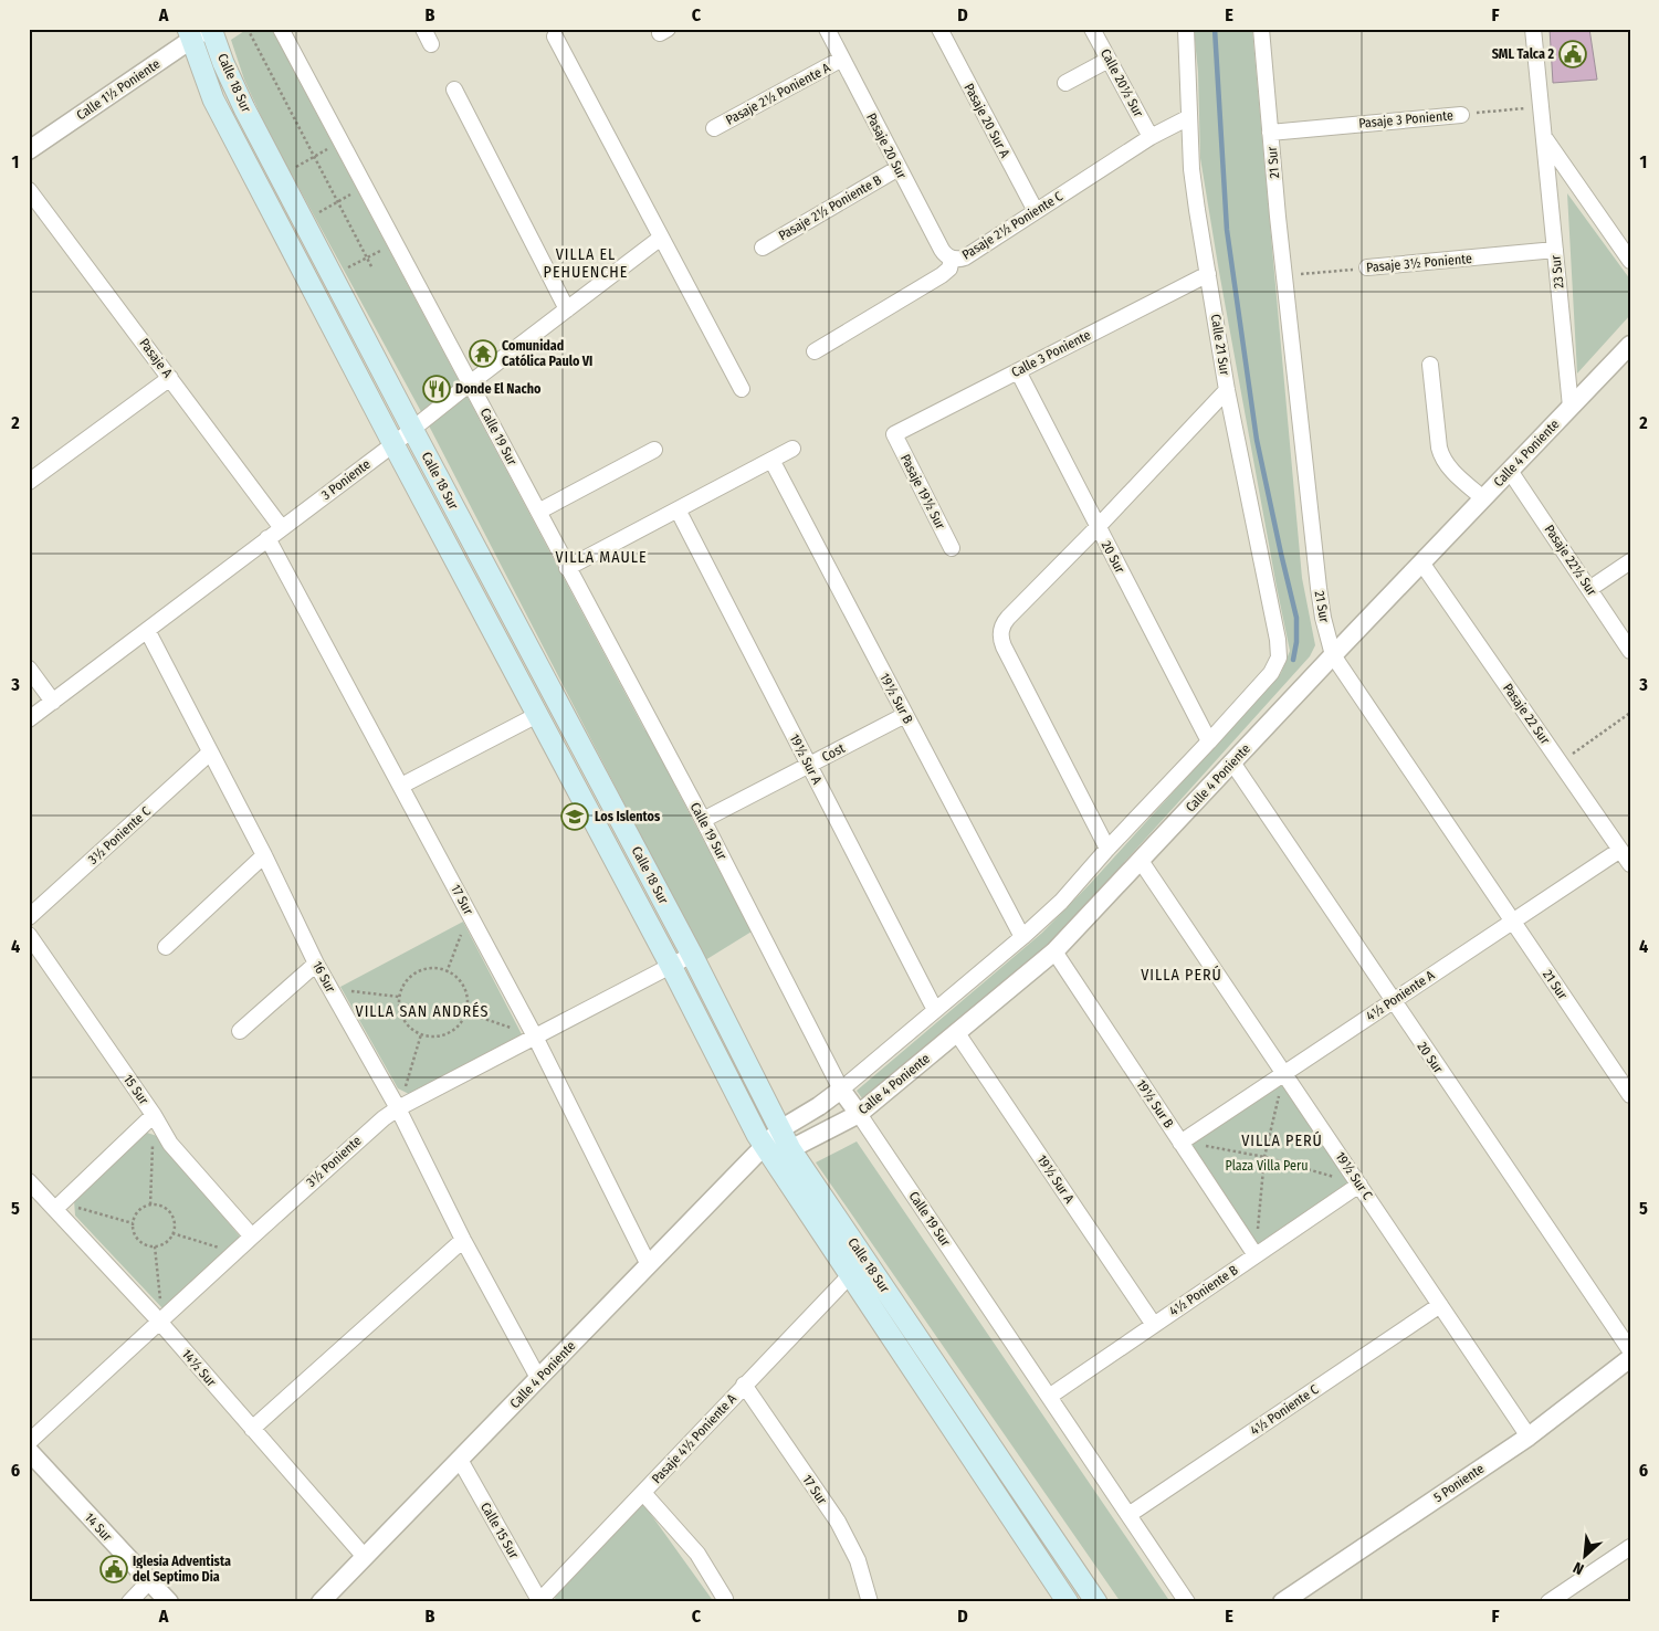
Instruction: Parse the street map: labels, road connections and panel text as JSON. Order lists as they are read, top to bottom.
{
  "streets": {
    "main road": ["Calle 18 Sur"],
    "street": [
      "Calle 20½ Sur",
      "Calle 1½ Poniente",
      "Pasaje 2½ Poniente A",
      "Pasaje 3 Poniente",
      "Pasaje 20 Sur A",
      "Pasaje 20 Sur",
      "21 Sur",
      "Pasaje 2½ Poniente B",
      "Pasaje 2½ Poniente C",
      "Pasaje 3½ Poniente",
      "23 Sur",
      "Calle 21 Sur",
      "Calle 3 Poniente",
      "Pasaje A",
      "Calle 19 Sur",
      "Calle 4 Poniente",
      "3 Poniente",
      "Pasaje 19½ Sur",
      "20 Sur",
      "Pasaje 22½ Sur",
      "19½ Sur B",
      "Pasaje 22 Sur",
      "Cost",
      "19½ Sur A",
      "3½ Poniente C",
      "17 Sur",
      "16 Sur",
      "4½ Poniente A",
      "15 Sur",
      "3½ Poniente",
      "19½ Sur C",
      "4½ Poniente B",
      "14½ Sur",
      "4½ Poniente C",
      "Pasaje 4½ Poniente A",
      "5 Poniente",
      "14 Sur",
      "Calle 15 Sur"
    ]
  },
  "crossings": [
    ["Calle 18 Sur", "Calle 1½ Poniente"],
    ["Calle 18 Sur", "Calle 4 Poniente"],
    ["Calle 18 Sur", "3 Poniente"],
    ["Calle 18 Sur", "3½ Poniente"],
    ["Calle 18 Sur", "Pasaje 4½ Poniente A"],
    ["Calle 20½ Sur", "Pasaje 2½ Poniente C"],
    ["Pasaje 2½ Poniente A", "Pasaje 20 Sur"],
    ["Pasaje 3 Poniente", "21 Sur"],
    ["Pasaje 3 Poniente", "23 Sur"],
    ["Pasaje 20 Sur A", "Pasaje 2½ Poniente C"],
    ["Pasaje 20 Sur", "Pasaje 2½ Poniente B"],
    ["Pasaje 20 Sur", "Pasaje 2½ Poniente C"],
    ["21 Sur", "Pasaje 3½ Poniente"],
    ["21 Sur", "Calle 4 Poniente"],
    ["21 Sur", "4½ Poniente A"],
    ["Pasaje 2½ Poniente C", "Calle 21 Sur"],
    ["Pasaje 3½ Poniente", "23 Sur"],
    ["23 Sur", "Calle 4 Poniente"],
    ["Calle 21 Sur", "Calle 3 Poniente"],
    ["Calle 21 Sur", "Calle 4 Poniente"],
    ["Calle 3 Poniente", "Pasaje 19½ Sur"],
    ["Calle 3 Poniente", "20 Sur"],
    ["Pasaje A", "3 Poniente"],
    ["Calle 19 Sur", "Calle 4 Poniente"],
    ["Calle 19 Sur", "3 Poniente"],
    ["Calle 19 Sur", "Cost"],
    ["Calle 19 Sur", "4½ Poniente B"],
    ["Calle 19 Sur", "4½ Poniente C"],
    ["Calle 4 Poniente", "20 Sur"],
    ["Calle 4 Poniente", "Pasaje 22½ Sur"],
    ["Calle 4 Poniente", "19½ Sur B"],
    ["Calle 4 Poniente", "Pasaje 22 Sur"],
    ["Calle 4 Poniente", "19½ Sur A"],
    ["Calle 4 Poniente", "17 Sur"],
    ["Calle 4 Poniente", "16 Sur"],
    ["Calle 4 Poniente", "19½ Sur C"],
    ["Calle 4 Poniente", "14½ Sur"],
    ["Calle 4 Poniente", "Calle 15 Sur"],
    ["3 Poniente", "17 Sur"],
    ["3 Poniente", "16 Sur"],
    ["20 Sur", "4½ Poniente A"],
    ["19½ Sur B", "Cost"],
    ["19½ Sur B", "4½ Poniente A"],
    ["19½ Sur B", "4½ Poniente B"],
    ["Pasaje 22 Sur", "4½ Poniente A"],
    ["Cost", "19½ Sur A"],
    ["19½ Sur A", "4½ Poniente B"],
    ["3½ Poniente C", "16 Sur"],
    ["17 Sur", "3½ Poniente"],
    ["17 Sur", "Pasaje 4½ Poniente A"],
    ["16 Sur", "3½ Poniente"],
    ["4½ Poniente A", "19½ Sur C"],
    ["15 Sur", "3½ Poniente"],
    ["3½ Poniente", "14½ Sur"],
    ["19½ Sur C", "4½ Poniente B"],
    ["19½ Sur C", "4½ Poniente C"],
    ["19½ Sur C", "5 Poniente"],
    ["Pasaje 4½ Poniente A", "Calle 15 Sur"]
  ],
  "districts": [
    "VILLA EL PEHUENCHE",
    "VILLA MAULE",
    "VILLA PERÚ",
    "VILLA SAN ANDRÉS",
    "VILLA PERÚ"
  ],
  "parks": ["Plaza Villa Peru"],
  "places": {
    "public building": ["SML Talca 2", "Iglesia Adventista del Septimo Dia"],
    "temple": ["Comunidad Católica Paulo VI"],
    "restaurant": ["Donde El Nacho"],
    "school or university": ["Los Islentos"]
  },
  "north": "bottom left",
  "grid": {
    "columns": [
      "A",
      "B",
      "C",
      "D",
      "E",
      "F"
    ],
    "rows": [
      "1",
      "2",
      "3",
      "4",
      "5",
      "6"
    ]
  }
}
